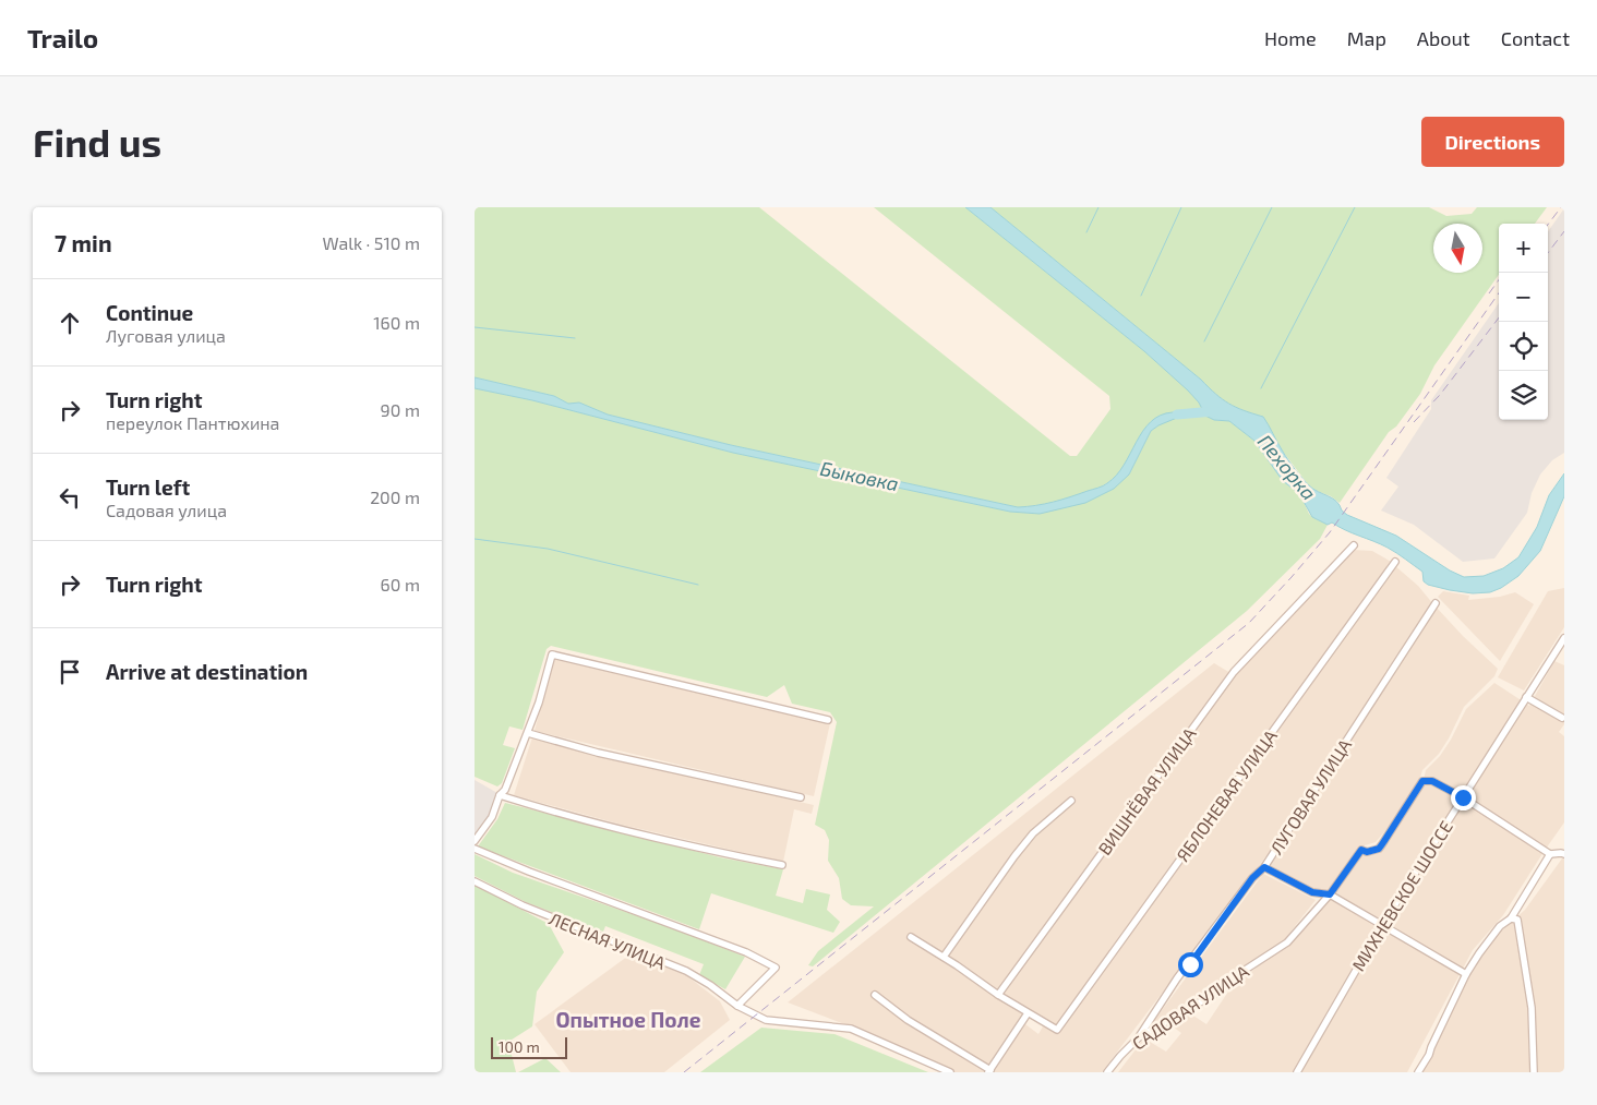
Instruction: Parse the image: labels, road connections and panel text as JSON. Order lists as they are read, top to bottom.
{
  "streets": {
    "street": [
      "ВИШНЁВАЯ УЛИЦА",
      "ЯБЛОНЕВАЯ УЛИЦА",
      "ЛУГОВАЯ УЛИЦА",
      "МИХНЕВСКОЕ ШОССЕ",
      "ЛЕСНАЯ УЛИЦА",
      "САДОВАЯ УЛИЦА"
    ]
  },
  "crossings": [
    ["ЛУГОВАЯ УЛИЦА", "САДОВАЯ УЛИЦА"],
    ["МИХНЕВСКОЕ ШОССЕ", "САДОВАЯ УЛИЦА"]
  ],
  "districts": ["Опытное Поле"],
  "water": ["Пехорка", "Быковка"],
  "scale_bar": "100 m",
  "north": "bottom",
  "page": {
    "header": "Trailo",
    "nav": [
      "Home",
      "Map",
      "About",
      "Contact"
    ],
    "buttons": "Directions",
    "title": "Find us",
    "heading": ["7 min", "Walk · 510 m"],
    "map_buttons": ["+", "−"],
    "list": [
      ["Continue", "Луговая улица", "160 m"],
      ["Turn right", "переулок Пантюхина", "90 m"],
      ["Turn left", "Садовая улица", "200 m"],
      ["Turn right", "60 m"],
      "Arrive at destination"
    ],
    "scale": "100 m"
  }
}
